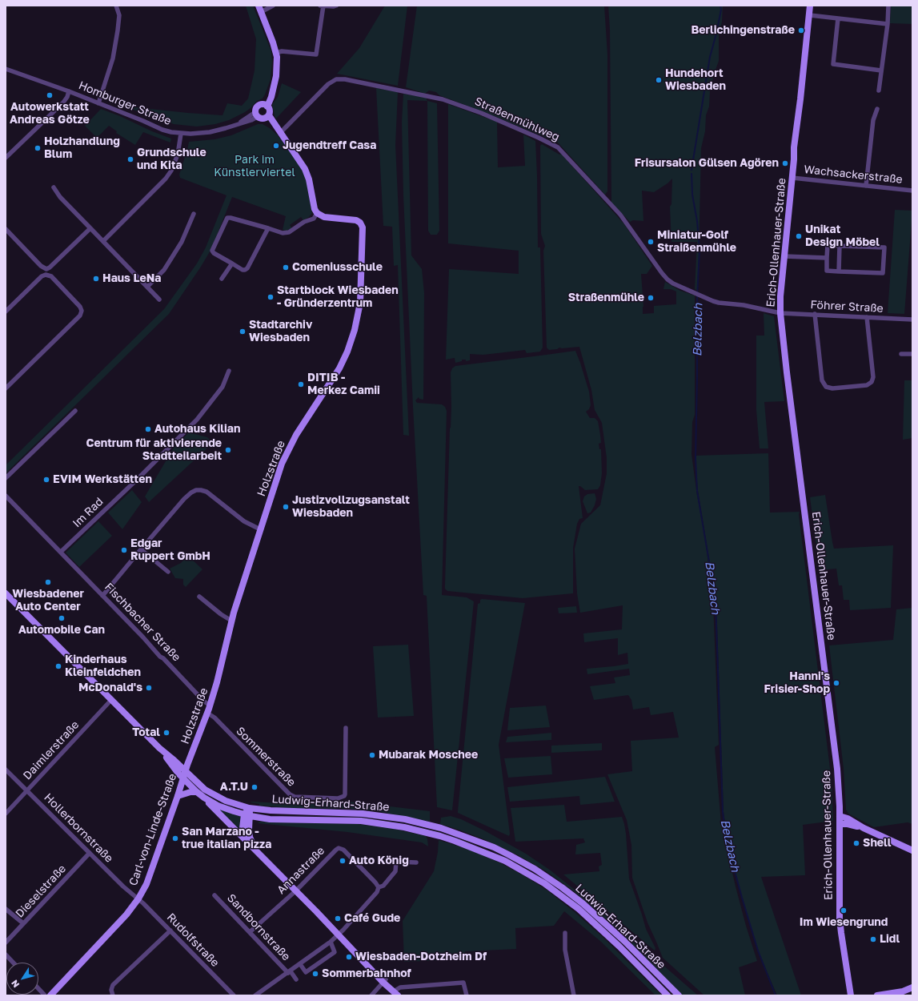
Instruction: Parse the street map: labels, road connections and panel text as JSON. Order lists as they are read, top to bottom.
{
  "streets": {
    "street": [
      "Homburger Straße",
      "Straßenmühlweg",
      "Wachsackerstraße",
      "Erich-Ollenhauer-Straße",
      "Föhrer Straße",
      "Holzstraße",
      "Im Rad",
      "Fischbacher Straße",
      "Daimlerstraße",
      "Sommerstraße",
      "Ludwig-Erhard-Straße",
      "Hollerbornstraße",
      "Carl-von-Linde-Straße",
      "Annastraße",
      "Dieselstraße",
      "Sandbornstraße",
      "Rudolfstraße"
    ]
  },
  "crossings": [
    ["Straßenmühlweg", "Erich-Ollenhauer-Straße"],
    ["Straßenmühlweg", "Föhrer Straße"],
    ["Wachsackerstraße", "Erich-Ollenhauer-Straße"],
    ["Erich-Ollenhauer-Straße", "Föhrer Straße"],
    ["Holzstraße", "Fischbacher Straße"],
    ["Holzstraße", "Sommerstraße"],
    ["Holzstraße", "Ludwig-Erhard-Straße"],
    ["Holzstraße", "Carl-von-Linde-Straße"],
    ["Im Rad", "Fischbacher Straße"],
    ["Daimlerstraße", "Hollerbornstraße"],
    ["Ludwig-Erhard-Straße", "Carl-von-Linde-Straße"],
    ["Hollerbornstraße", "Carl-von-Linde-Straße"],
    ["Hollerbornstraße", "Dieselstraße"],
    ["Hollerbornstraße", "Rudolfstraße"],
    ["Carl-von-Linde-Straße", "Rudolfstraße"],
    ["Annastraße", "Sandbornstraße"]
  ],
  "water": ["Belzbach"],
  "parks": ["Park im Künstlerviertel"],
  "places": [
    "Berlichingenstraße",
    "Hundehort Wiesbaden",
    "Autowerkstatt Andreas Götze",
    "Jugendtreff Casa",
    "Holzhandlung Blum",
    "Grundschule und Kita",
    "Frisursalon Gülsen Agören",
    "Unikat Design Möbel",
    "Miniatur-Golf Straißenmühle",
    "Comeniusschule",
    "Haus LeNa",
    "Startblock Wiesbaden - Gründerzentrum",
    "Straßenmühle",
    "Stadtarchiv Wiesbaden",
    "DITIB - Merkez Camii",
    "Autohaus Kilian",
    "Centrum für aktivierende Stadtteilarbeit",
    "EVIM Werkstätten",
    "Justizvollzugsanstalt Wiesbaden",
    "Edgar Ruppert GmbH",
    "Wiesbadener Auto Center",
    "Automobile Can",
    "Kinderhaus Kleinfeldchen",
    "Hanni's Frisier-Shop",
    "McDonald's",
    "Total",
    "Mubarak Moschee",
    "A.T.U",
    "San Marzano - true italian pizza",
    "Shell",
    "Auto König",
    "Im Wiesengrund",
    "Café Gude",
    "Lidl",
    "Wiesbaden-Dotzheim Df",
    "Sommerbahnhof"
  ],
  "north": "bottom left"
}
